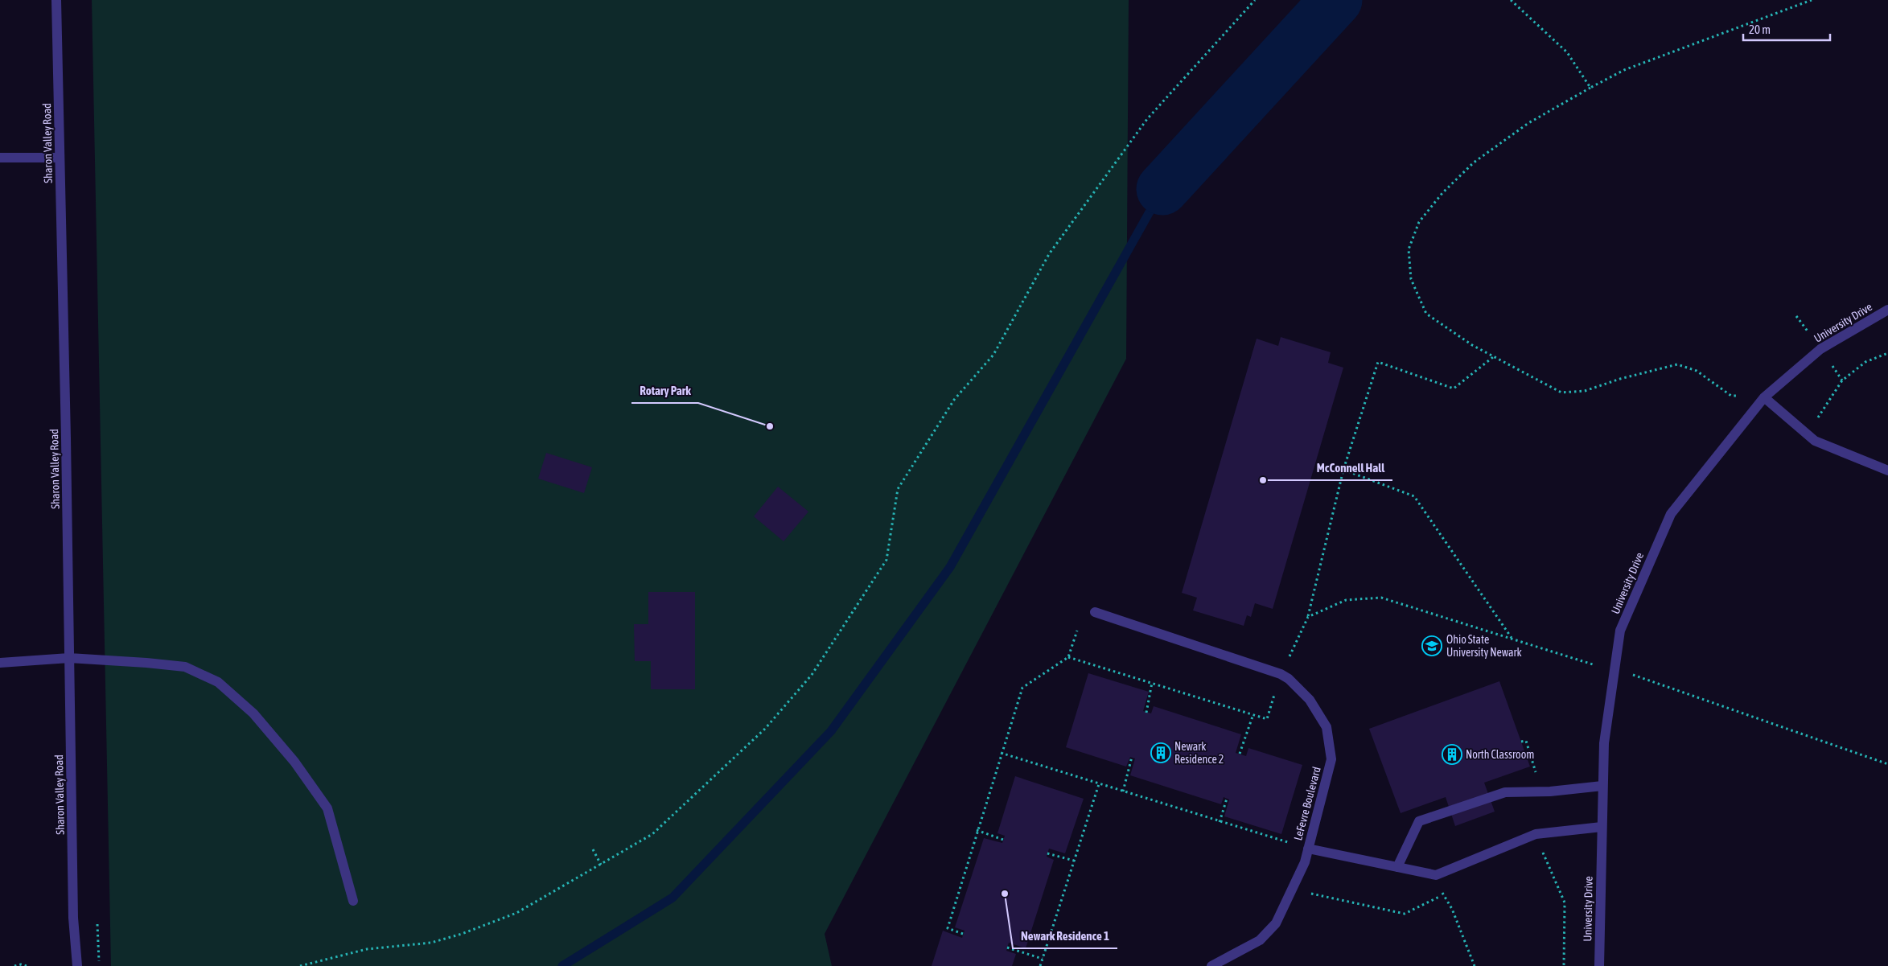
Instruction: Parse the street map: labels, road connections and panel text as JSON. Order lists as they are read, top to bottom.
{
  "streets": {
    "street": ["Sharon Valley Road", "University Drive", "LeFevre Boulevard"]
  },
  "places": {
    "other": ["Rotary Park", "McConnell Hall", "Newark Residence 1"],
    "school or university": ["Ohio State University Newark"],
    "building": ["Newark Residence 2", "North Classroom"]
  },
  "scale_bar": "20 m"
}
